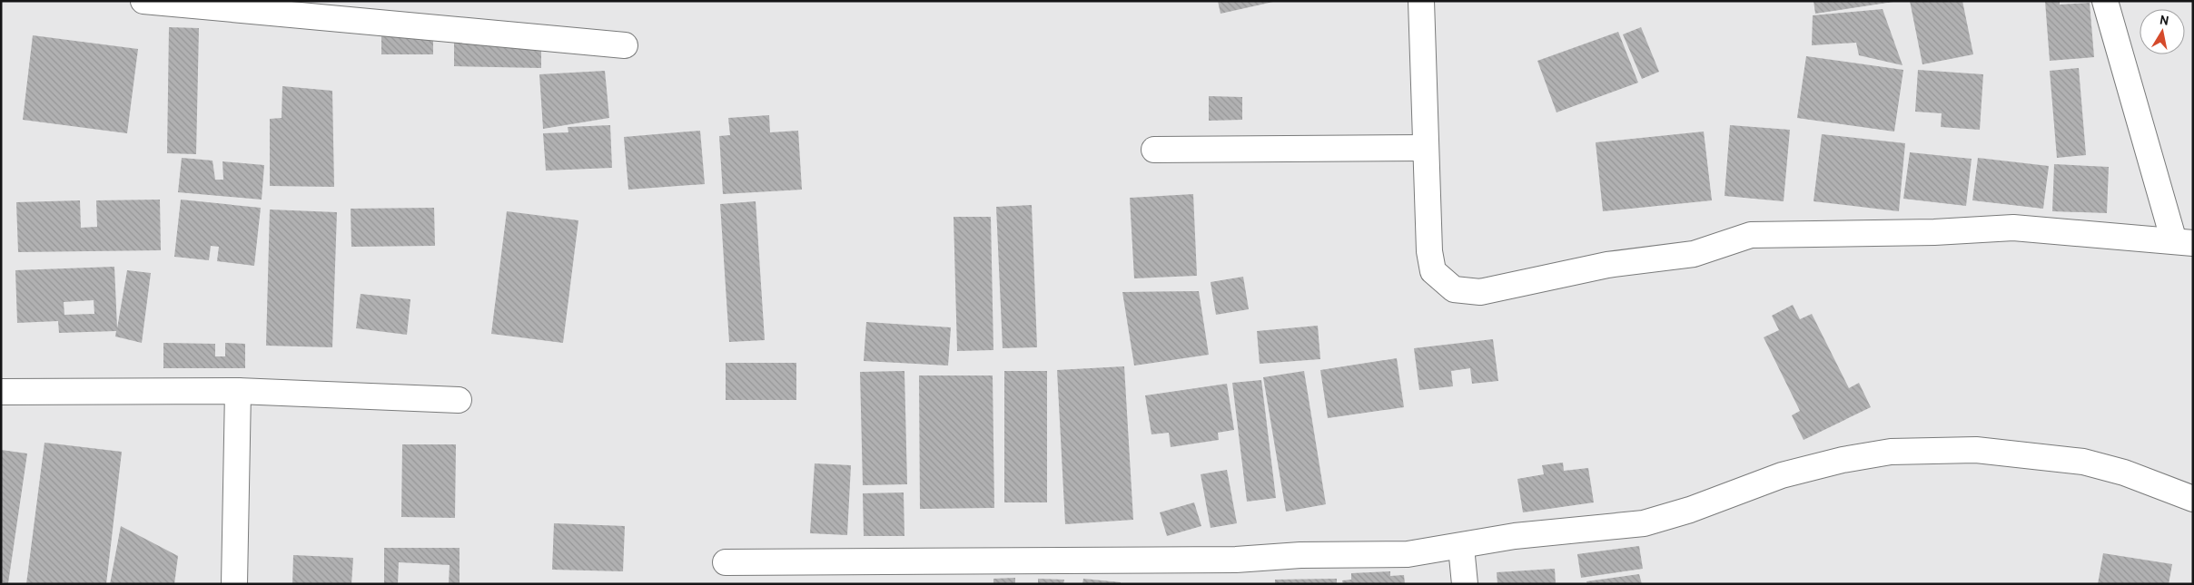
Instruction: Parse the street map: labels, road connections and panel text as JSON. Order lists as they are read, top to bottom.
{
  "north": "top"
}
